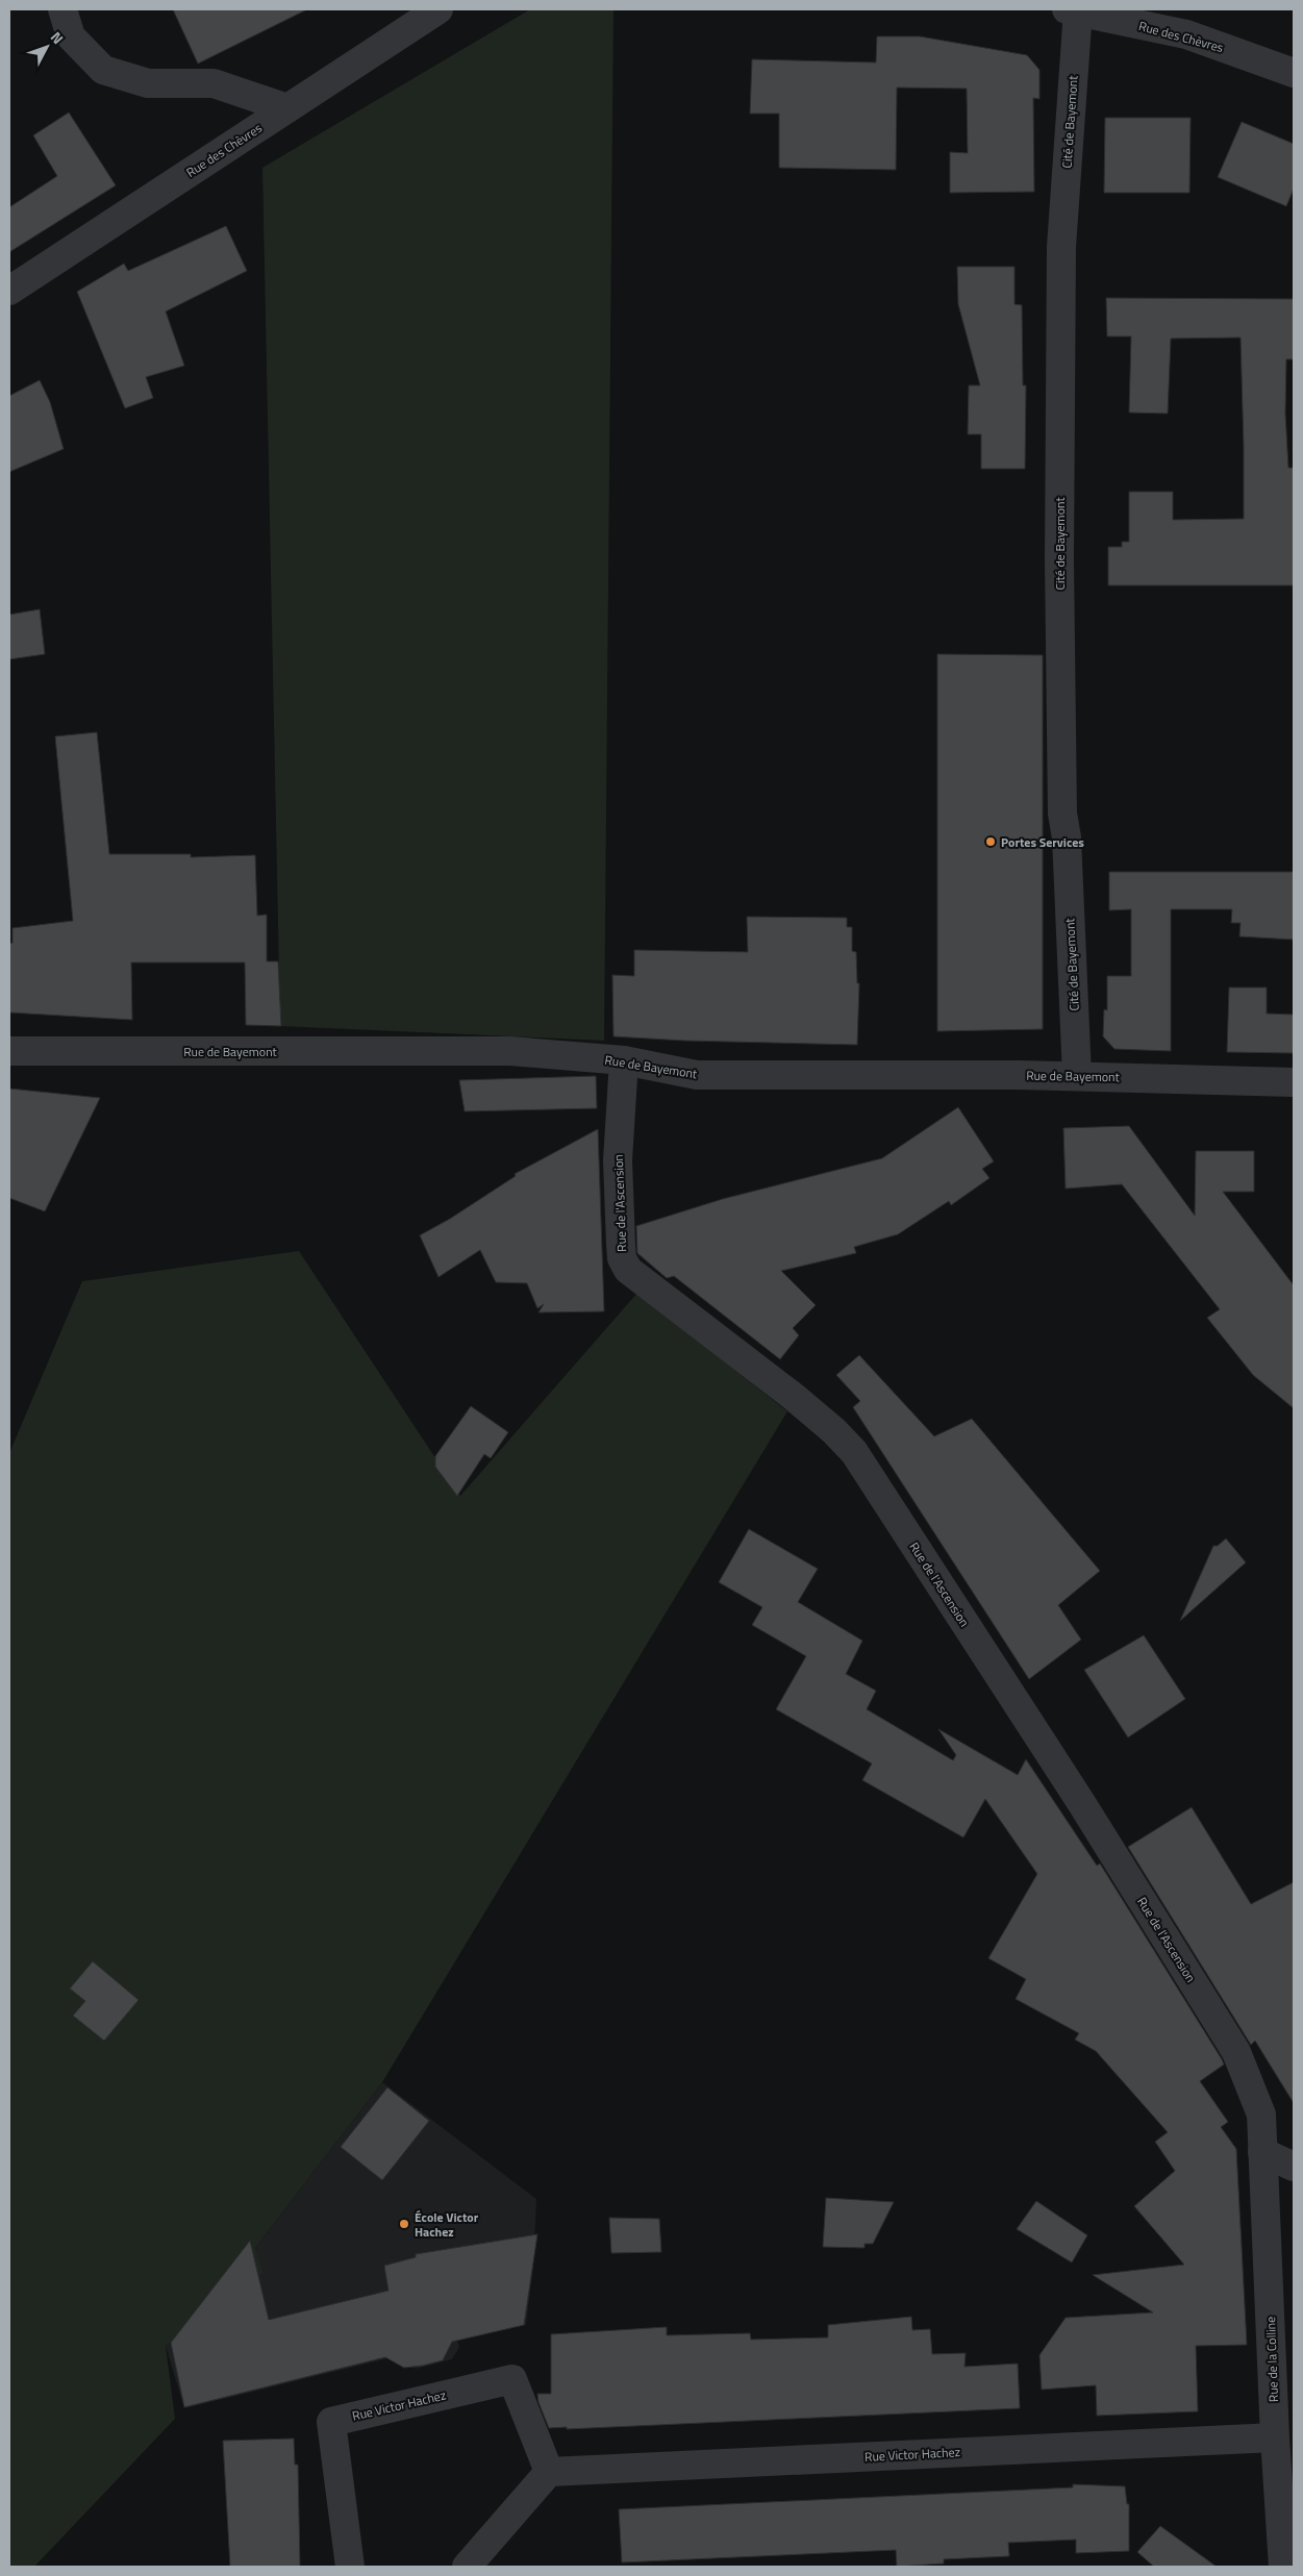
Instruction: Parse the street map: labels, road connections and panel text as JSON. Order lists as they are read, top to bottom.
{
  "streets": {
    "street": [
      "Rue des Chèvres",
      "Cité de Bayemont",
      "Rue de Bayemont",
      "Rue de l'Ascension",
      "Rue de la Colline",
      "Rue Victor Hachez"
    ]
  },
  "crossings": [
    ["Rue des Chèvres", "Cité de Bayemont"],
    ["Cité de Bayemont", "Rue de Bayemont"],
    ["Rue de Bayemont", "Rue de l'Ascension"],
    ["Rue de l'Ascension", "Rue de la Colline"],
    ["Rue de la Colline", "Rue Victor Hachez"]
  ],
  "places": ["Portes Services", "École Victor Hachez"],
  "north": "top right"
}
